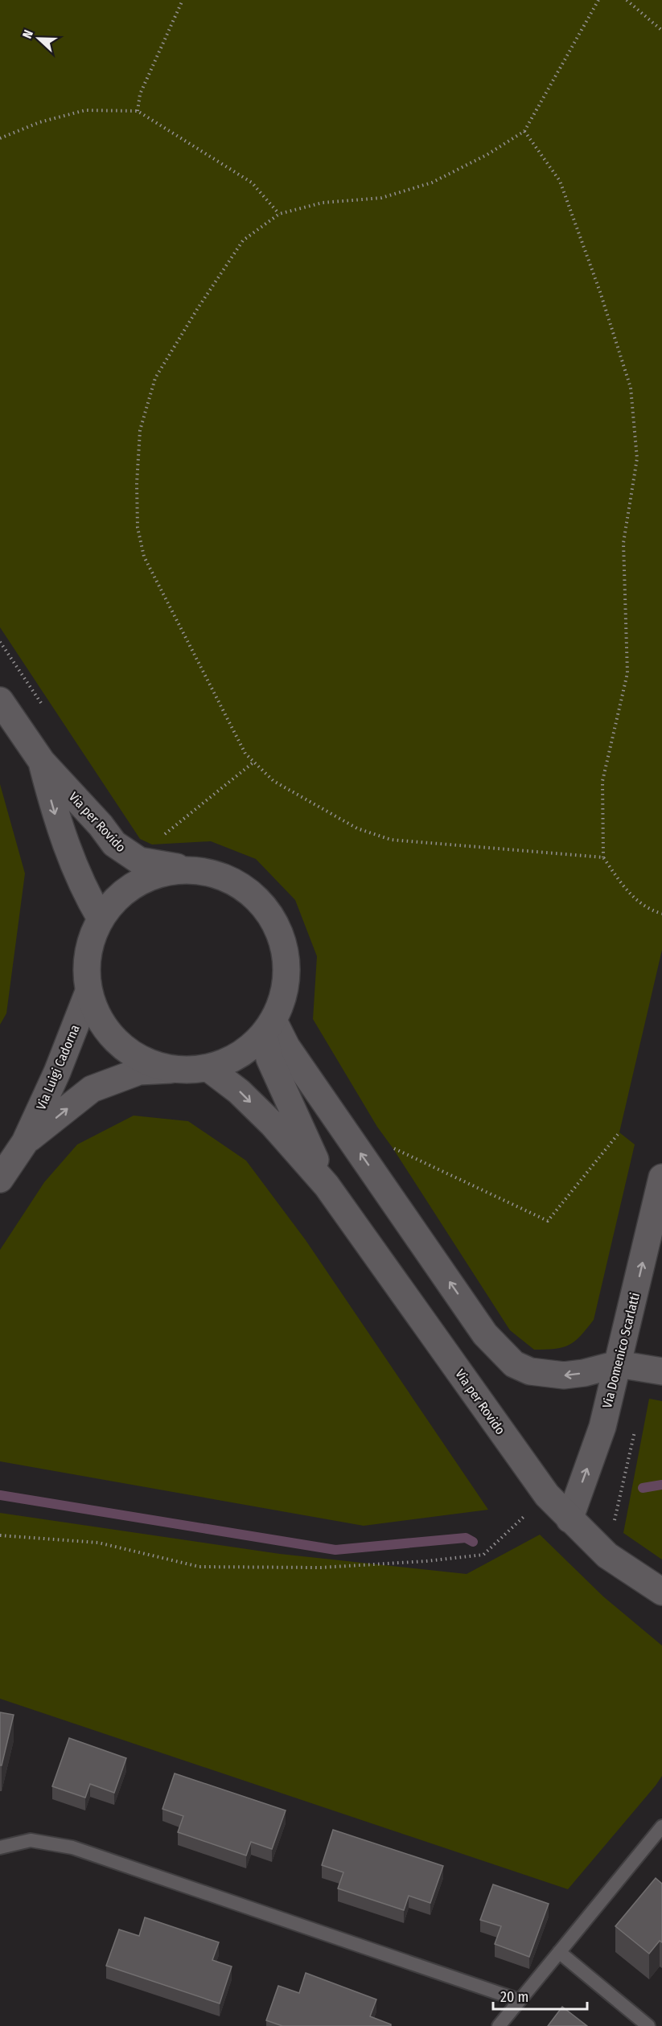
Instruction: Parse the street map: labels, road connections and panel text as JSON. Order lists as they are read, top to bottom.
{
  "streets": {
    "street": ["Via per Rovido", "Via Luigi Cadorna", "Via Domenico Scarlatti"]
  },
  "crossings": [
    ["Via per Rovido", "Via Luigi Cadorna"],
    ["Via per Rovido", "Via Domenico Scarlatti"]
  ],
  "one_way": ["Via Domenico Scarlatti"],
  "scale_bar": "20 m",
  "north": "left"
}
